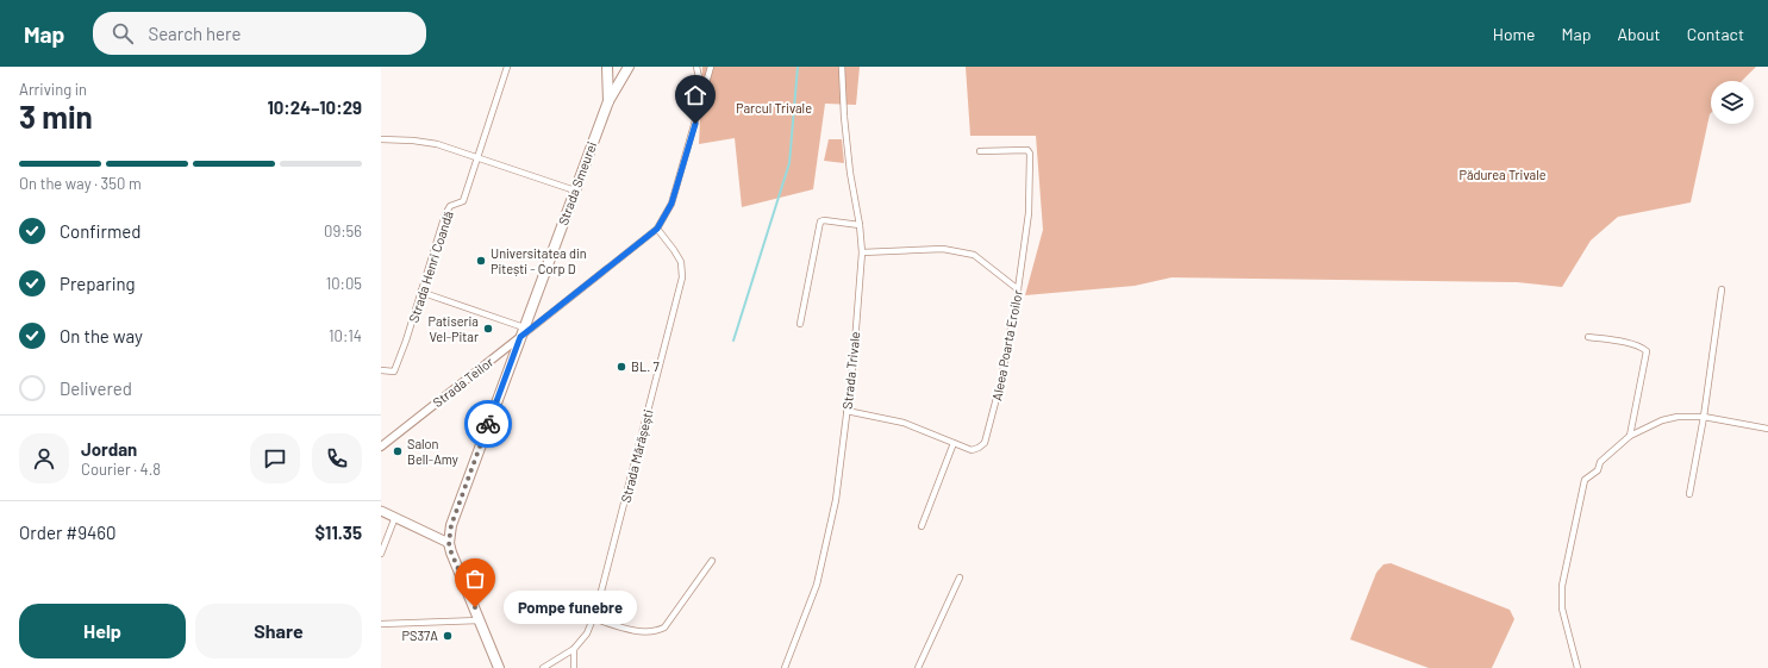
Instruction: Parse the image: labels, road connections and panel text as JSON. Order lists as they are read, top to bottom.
{
  "streets": {
    "main road": ["Strada Smeurei"],
    "street": [
      "Strada Henri Coandă",
      "Aleea Poarta Eroilor",
      "Strada Trivale",
      "Strada Teilor",
      "Strada Mărășești"
    ]
  },
  "crossings": [
    ["Strada Smeurei", "Strada Teilor"],
    ["Aleea Poarta Eroilor", "Strada Trivale"],
    ["Strada Teilor", "Strada Mărășești"]
  ],
  "parks": ["Parcul Trivale", "Pădurea Trivale"],
  "places": [
    "Universitatea din Pitești - Corp D",
    "Patiseria Vel-Pitar",
    "BL. 7",
    "Salon Bell-Amy",
    "Pompe funebre",
    "PS37A"
  ],
  "page": {
    "header": "Map",
    "search": "Search here",
    "nav": [
      "Home",
      "Map",
      "About",
      "Contact"
    ],
    "heading": ["3 min", "Arriving in", "10:24–10:29"],
    "panel": [
      "Jordan",
      "Courier · 4.8",
      "Order #9460",
      "$11.35"
    ],
    "bar": "On the way · 350 m",
    "list": [
      ["Confirmed", "09:56"],
      ["Preparing", "10:05"],
      ["On the way", "10:14"],
      "Delivered"
    ],
    "bubble": "Pompe funebre",
    "buttons": ["Help", "Share"]
  }
}
